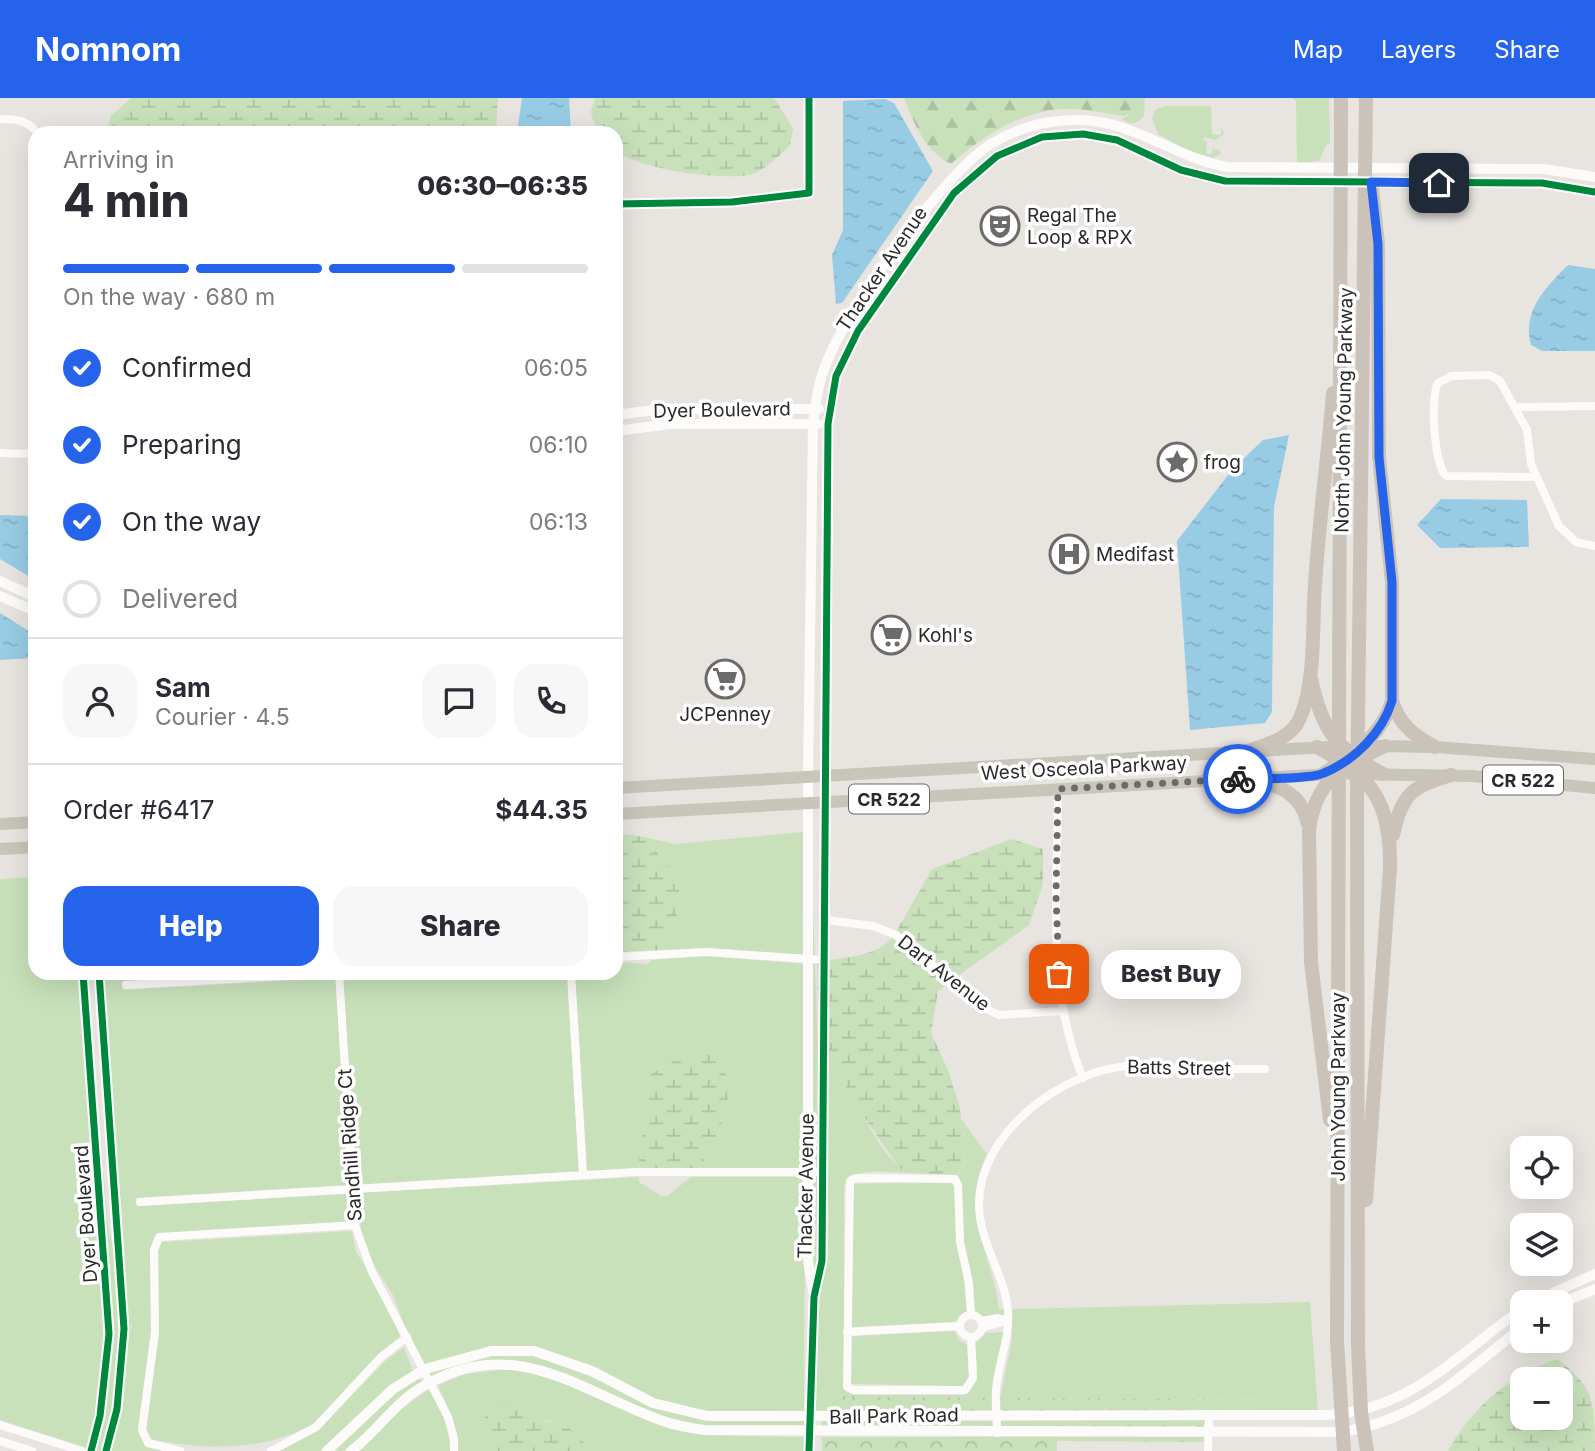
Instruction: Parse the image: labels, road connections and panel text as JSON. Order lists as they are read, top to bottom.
{
  "streets": {
    "highway": ["North John Young Parkway", "John Young Parkway"],
    "main road": ["West Osceola Parkway", "CR 522"],
    "street": [
      "Thacker Avenue",
      "Dyer Boulevard",
      "Dart Avenue",
      "Batts Street",
      "Sandhill Ridge Ct",
      "Ball Park Road"
    ]
  },
  "crossings": [
    ["Thacker Avenue", "Dyer Boulevard"],
    ["Thacker Avenue", "North John Young Parkway"],
    ["Thacker Avenue", "West Osceola Parkway"],
    ["Thacker Avenue", "Dart Avenue"],
    ["Thacker Avenue", "Ball Park Road"],
    ["North John Young Parkway", "John Young Parkway"],
    ["Batts Street", "Ball Park Road"],
    ["John Young Parkway", "Ball Park Road"],
    ["Sandhill Ridge Ct", "Ball Park Road"]
  ],
  "places": {
    "theatre": ["Regal The Loop & RPX"],
    "place": ["frog"],
    "hospital": ["Medifast"],
    "supermarket": ["Kohl's", "JCPenney"],
    "other": ["Best Buy"]
  },
  "page": {
    "header": "Nomnom",
    "nav": ["Map", "Layers", "Share"],
    "heading": ["4 min", "Arriving in", "06:30–06:35"],
    "panel": [
      "Sam",
      "Courier · 4.5",
      "Order #6417",
      "$44.35"
    ],
    "bar": "On the way · 680 m",
    "list": [
      ["Confirmed", "06:05"],
      ["Preparing", "06:10"],
      ["On the way", "06:13"],
      "Delivered"
    ],
    "buttons": ["Help", "Share"],
    "bubble": "Best Buy",
    "map_buttons": ["+", "−"]
  }
}
